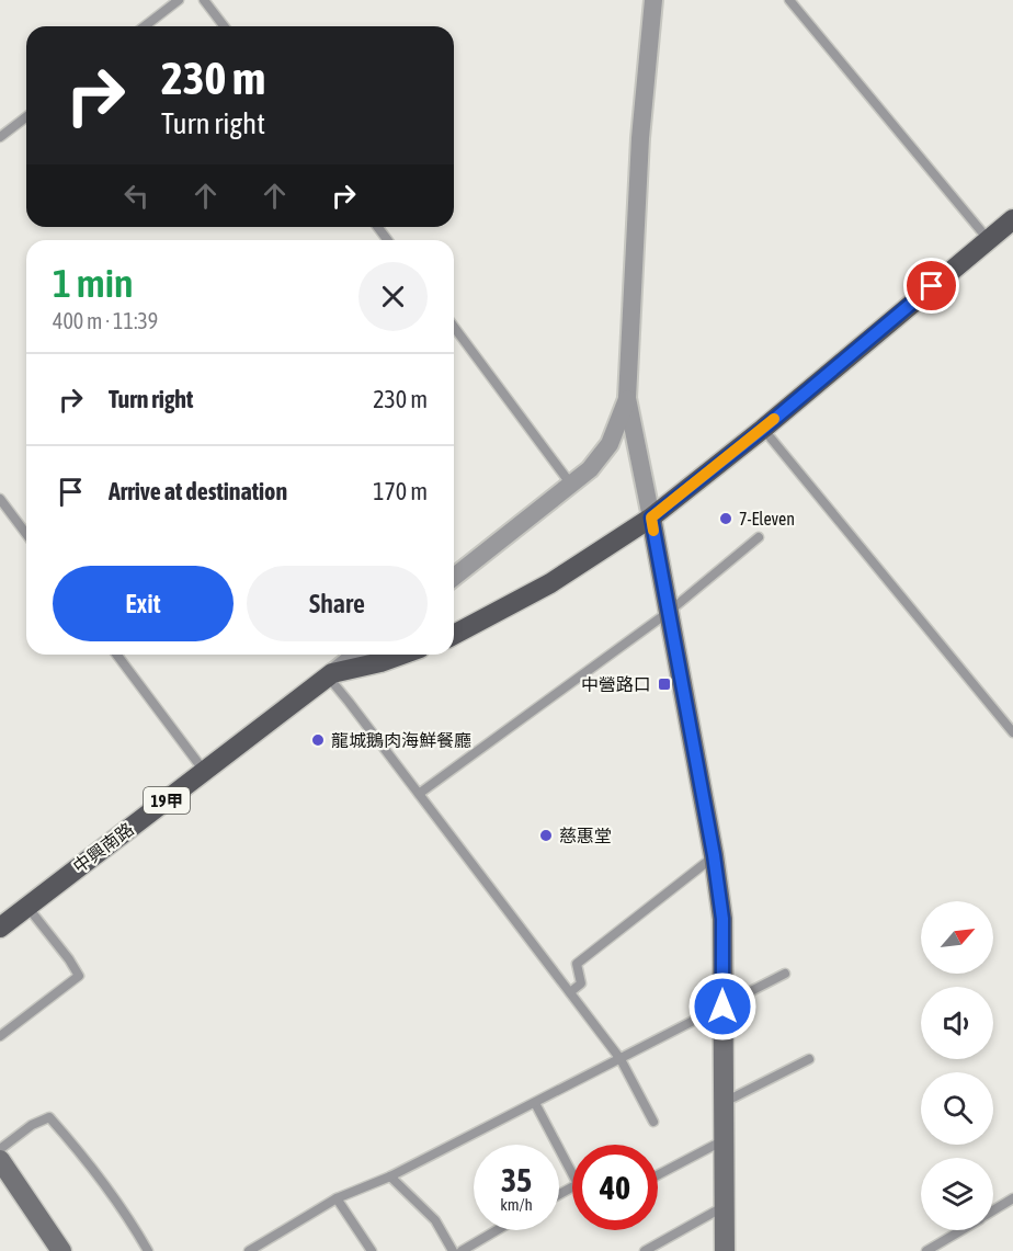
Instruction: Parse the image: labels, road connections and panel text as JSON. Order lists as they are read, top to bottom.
{
  "streets": {
    "main road": ["19甲", "中興南路"]
  },
  "crossings": [
    ["19甲", "中興南路"]
  ],
  "places": {
    "other": ["7-Eleven", "龍城鵝肉海鮮餐廳", "慈惠堂"],
    "transit": ["中營路口"]
  },
  "north": "top right",
  "page": {
    "turn": ["230 m", "Turn right"],
    "heading": ["1 min", "400 m · 11:39"],
    "list": [
      {
        "name": "Turn right",
        "value": "230 m"
      },
      {
        "name": "Arrive at destination",
        "value": "170 m"
      }
    ],
    "buttons": ["Exit", "Share"],
    "speed": "35 km/h",
    "limit": "40"
  }
}
